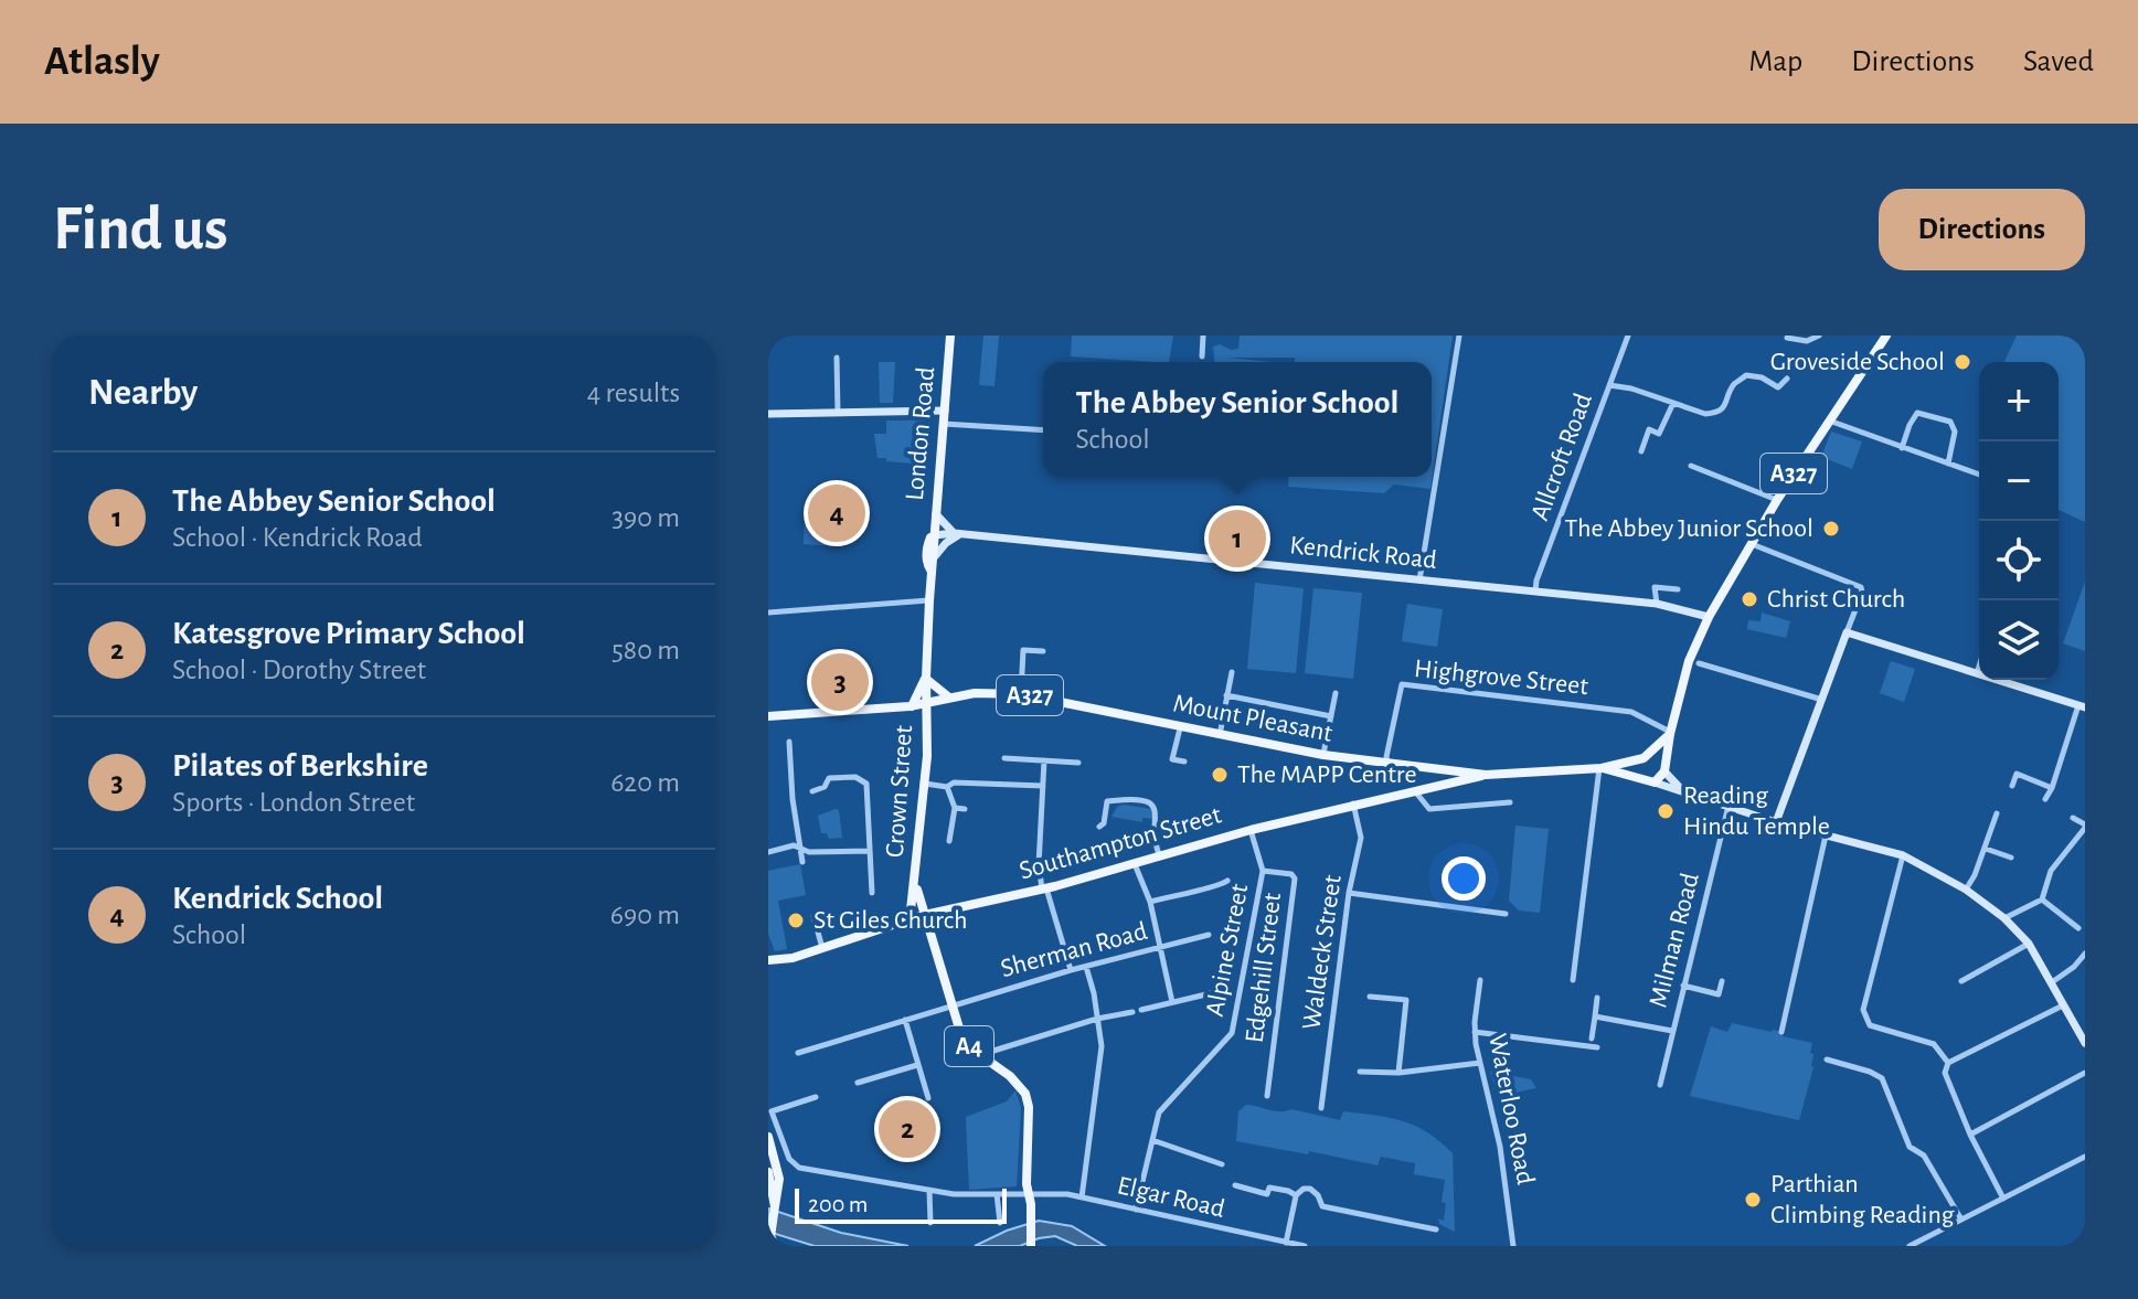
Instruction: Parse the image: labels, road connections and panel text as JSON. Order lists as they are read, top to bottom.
{
  "streets": {
    "main road": [
      "London Road",
      "A327",
      "Mount Pleasant",
      "Crown Street",
      "Southampton Street",
      "A4"
    ],
    "street": [
      "Allcroft Road",
      "Kendrick Road",
      "Highgrove Street",
      "Milman Road",
      "Sherman Road",
      "Alpine Street",
      "Waldeck Street",
      "Edgehill Street",
      "Waterloo Road",
      "Elgar Road"
    ]
  },
  "crossings": [
    ["London Road", "A327"],
    ["London Road", "Kendrick Road"],
    ["London Road", "Crown Street"],
    ["Allcroft Road", "Kendrick Road"],
    ["A327", "Kendrick Road"],
    ["A327", "Highgrove Street"],
    ["A327", "Mount Pleasant"],
    ["A327", "Crown Street"],
    ["A327", "Southampton Street"],
    ["Highgrove Street", "Mount Pleasant"],
    ["Crown Street", "Southampton Street"],
    ["Crown Street", "A4"],
    ["Southampton Street", "Alpine Street"],
    ["Southampton Street", "Waldeck Street"],
    ["Southampton Street", "A4"],
    ["Sherman Road", "A4"],
    ["Alpine Street", "Edgehill Street"],
    ["Alpine Street", "Elgar Road"],
    ["A4", "Elgar Road"]
  ],
  "places": [
    "Groveside School",
    "The Abbey Junior School",
    "Christ Church",
    "The MAPP Centre",
    "Reading Hindu Temple",
    "St Giles Church",
    "Parthian Climbing Reading"
  ],
  "scale_bar": "200 m",
  "page": {
    "header": "Atlasly",
    "nav": ["Map", "Directions", "Saved"],
    "buttons": "Directions",
    "title": "Find us",
    "heading": ["Nearby", "4 results"],
    "map_buttons": ["+", "−"],
    "popup": ["The Abbey Senior School", "School"],
    "list": [
      {
        "mark": "1",
        "name": "The Abbey Senior School",
        "note": "School · Kendrick Road",
        "value": "390 m"
      },
      {
        "mark": "2",
        "name": "Katesgrove Primary School",
        "note": "School · Dorothy Street",
        "value": "580 m"
      },
      {
        "mark": "3",
        "name": "Pilates of Berkshire",
        "note": "Sports · London Street",
        "value": "620 m"
      },
      {
        "mark": "4",
        "name": "Kendrick School",
        "note": "School",
        "value": "690 m"
      }
    ],
    "pins": [
      "4",
      "1",
      "3",
      "2"
    ],
    "scale": "200 m"
  }
}
